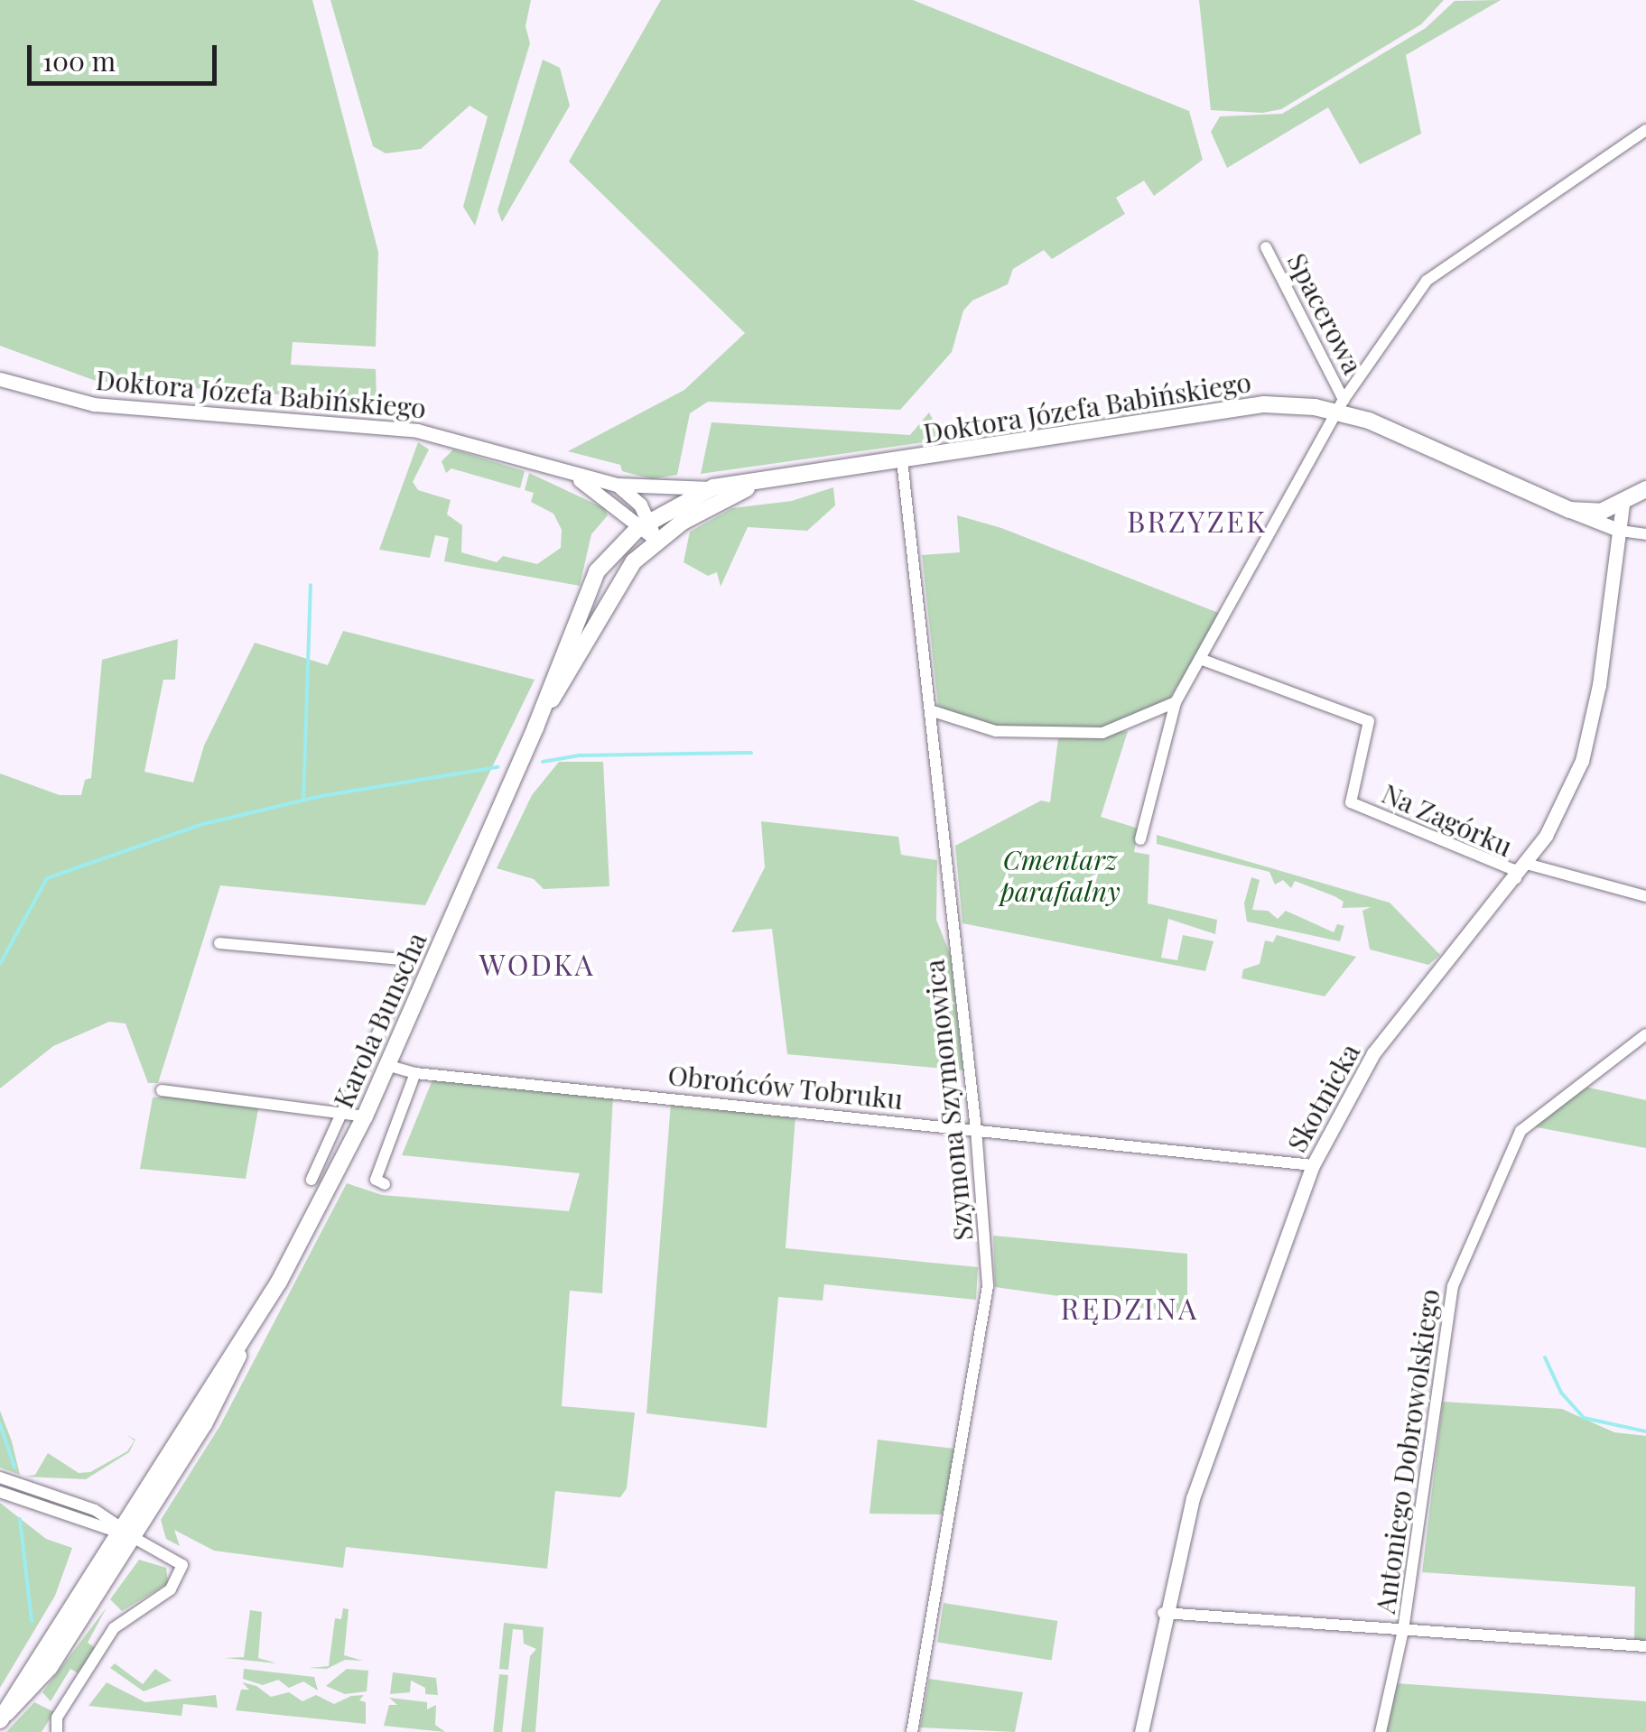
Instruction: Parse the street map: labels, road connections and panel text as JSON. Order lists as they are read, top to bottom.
{
  "streets": {
    "main road": ["Doktora Józefa Babińskiego", "Karola Bunscha"],
    "street": [
      "Spacerowa",
      "Na Zagórku",
      "Obrońców Tobruku",
      "Skotnicka",
      "Szymona Szymonowica",
      "Antoniego Dobrowolskiego"
    ]
  },
  "crossings": [
    ["Spacerowa", "Doktora Józefa Babińskiego"],
    ["Doktora Józefa Babińskiego", "Karola Bunscha"],
    ["Doktora Józefa Babińskiego", "Szymona Szymonowica"],
    ["Na Zagórku", "Skotnicka"],
    ["Karola Bunscha", "Obrońców Tobruku"],
    ["Obrońców Tobruku", "Skotnicka"],
    ["Obrońców Tobruku", "Szymona Szymonowica"]
  ],
  "districts": ["BRZYZEK", "WODKA", "RĘDZINA"],
  "parks": ["Cmentarz parafialny"],
  "scale_bar": "100 m"
}
